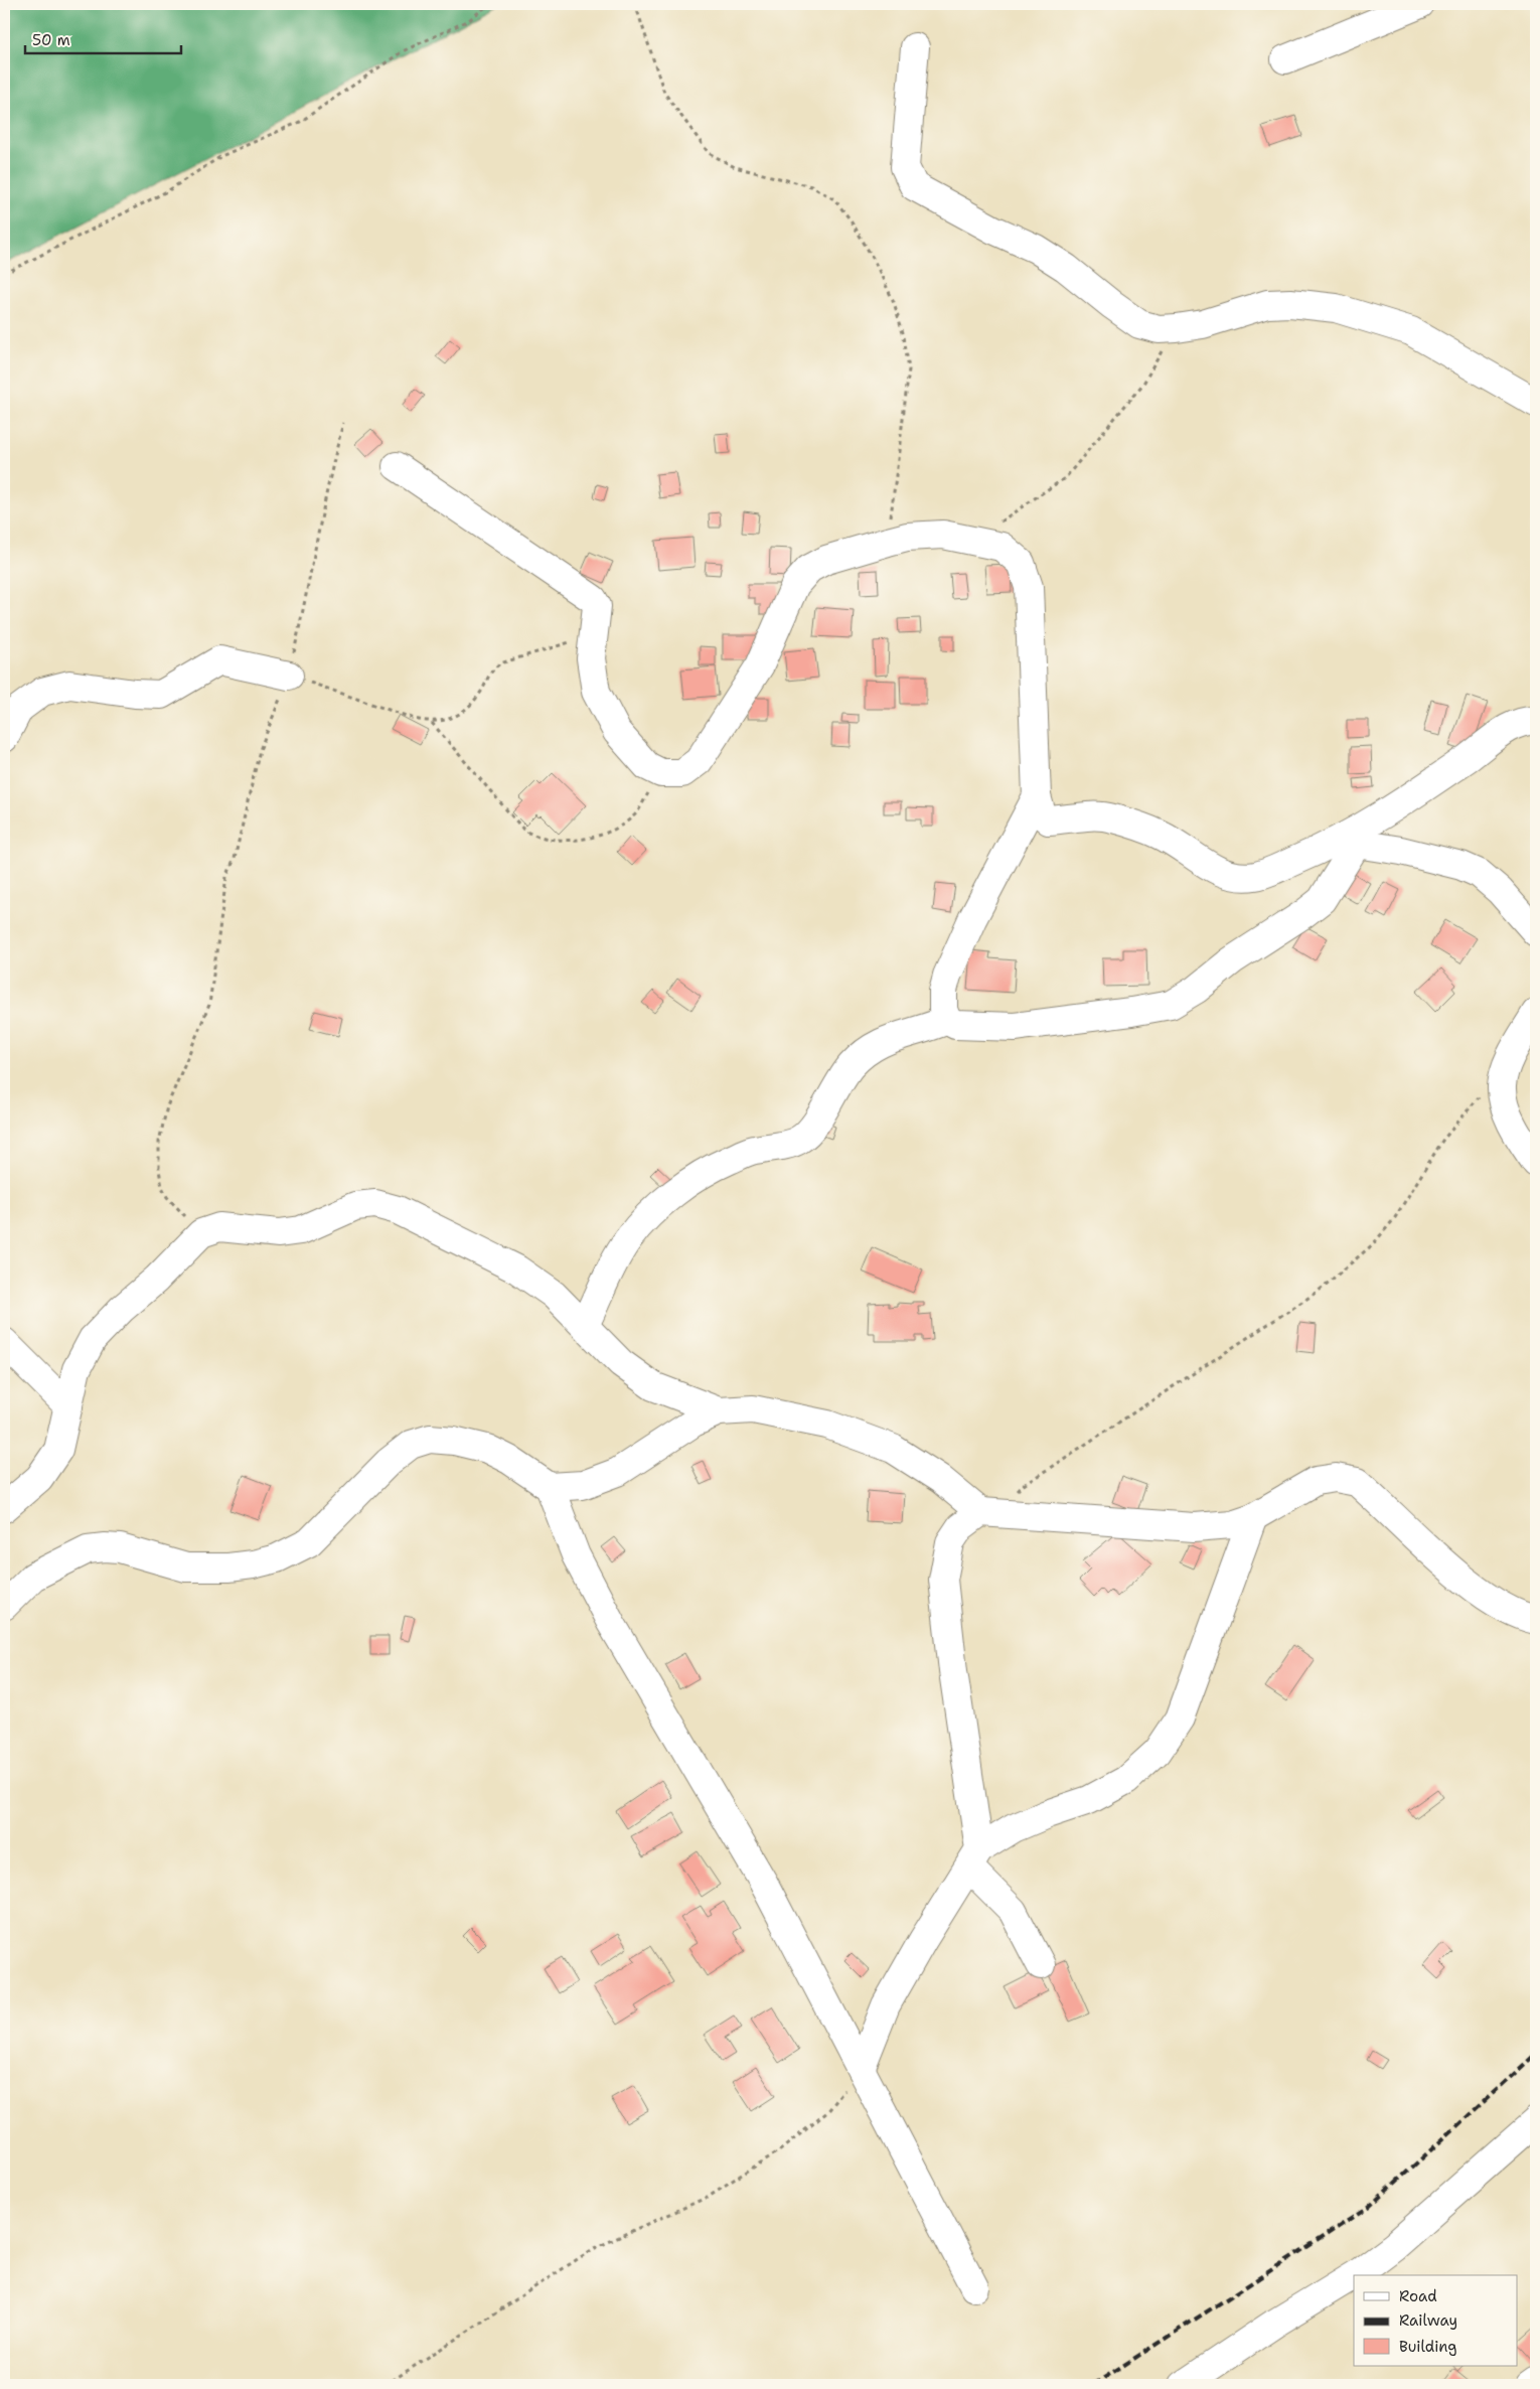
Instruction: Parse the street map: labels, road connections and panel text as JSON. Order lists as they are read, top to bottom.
{
  "legend": ["Road", "Railway", "Building"],
  "scale_bar": "50 m"
}
